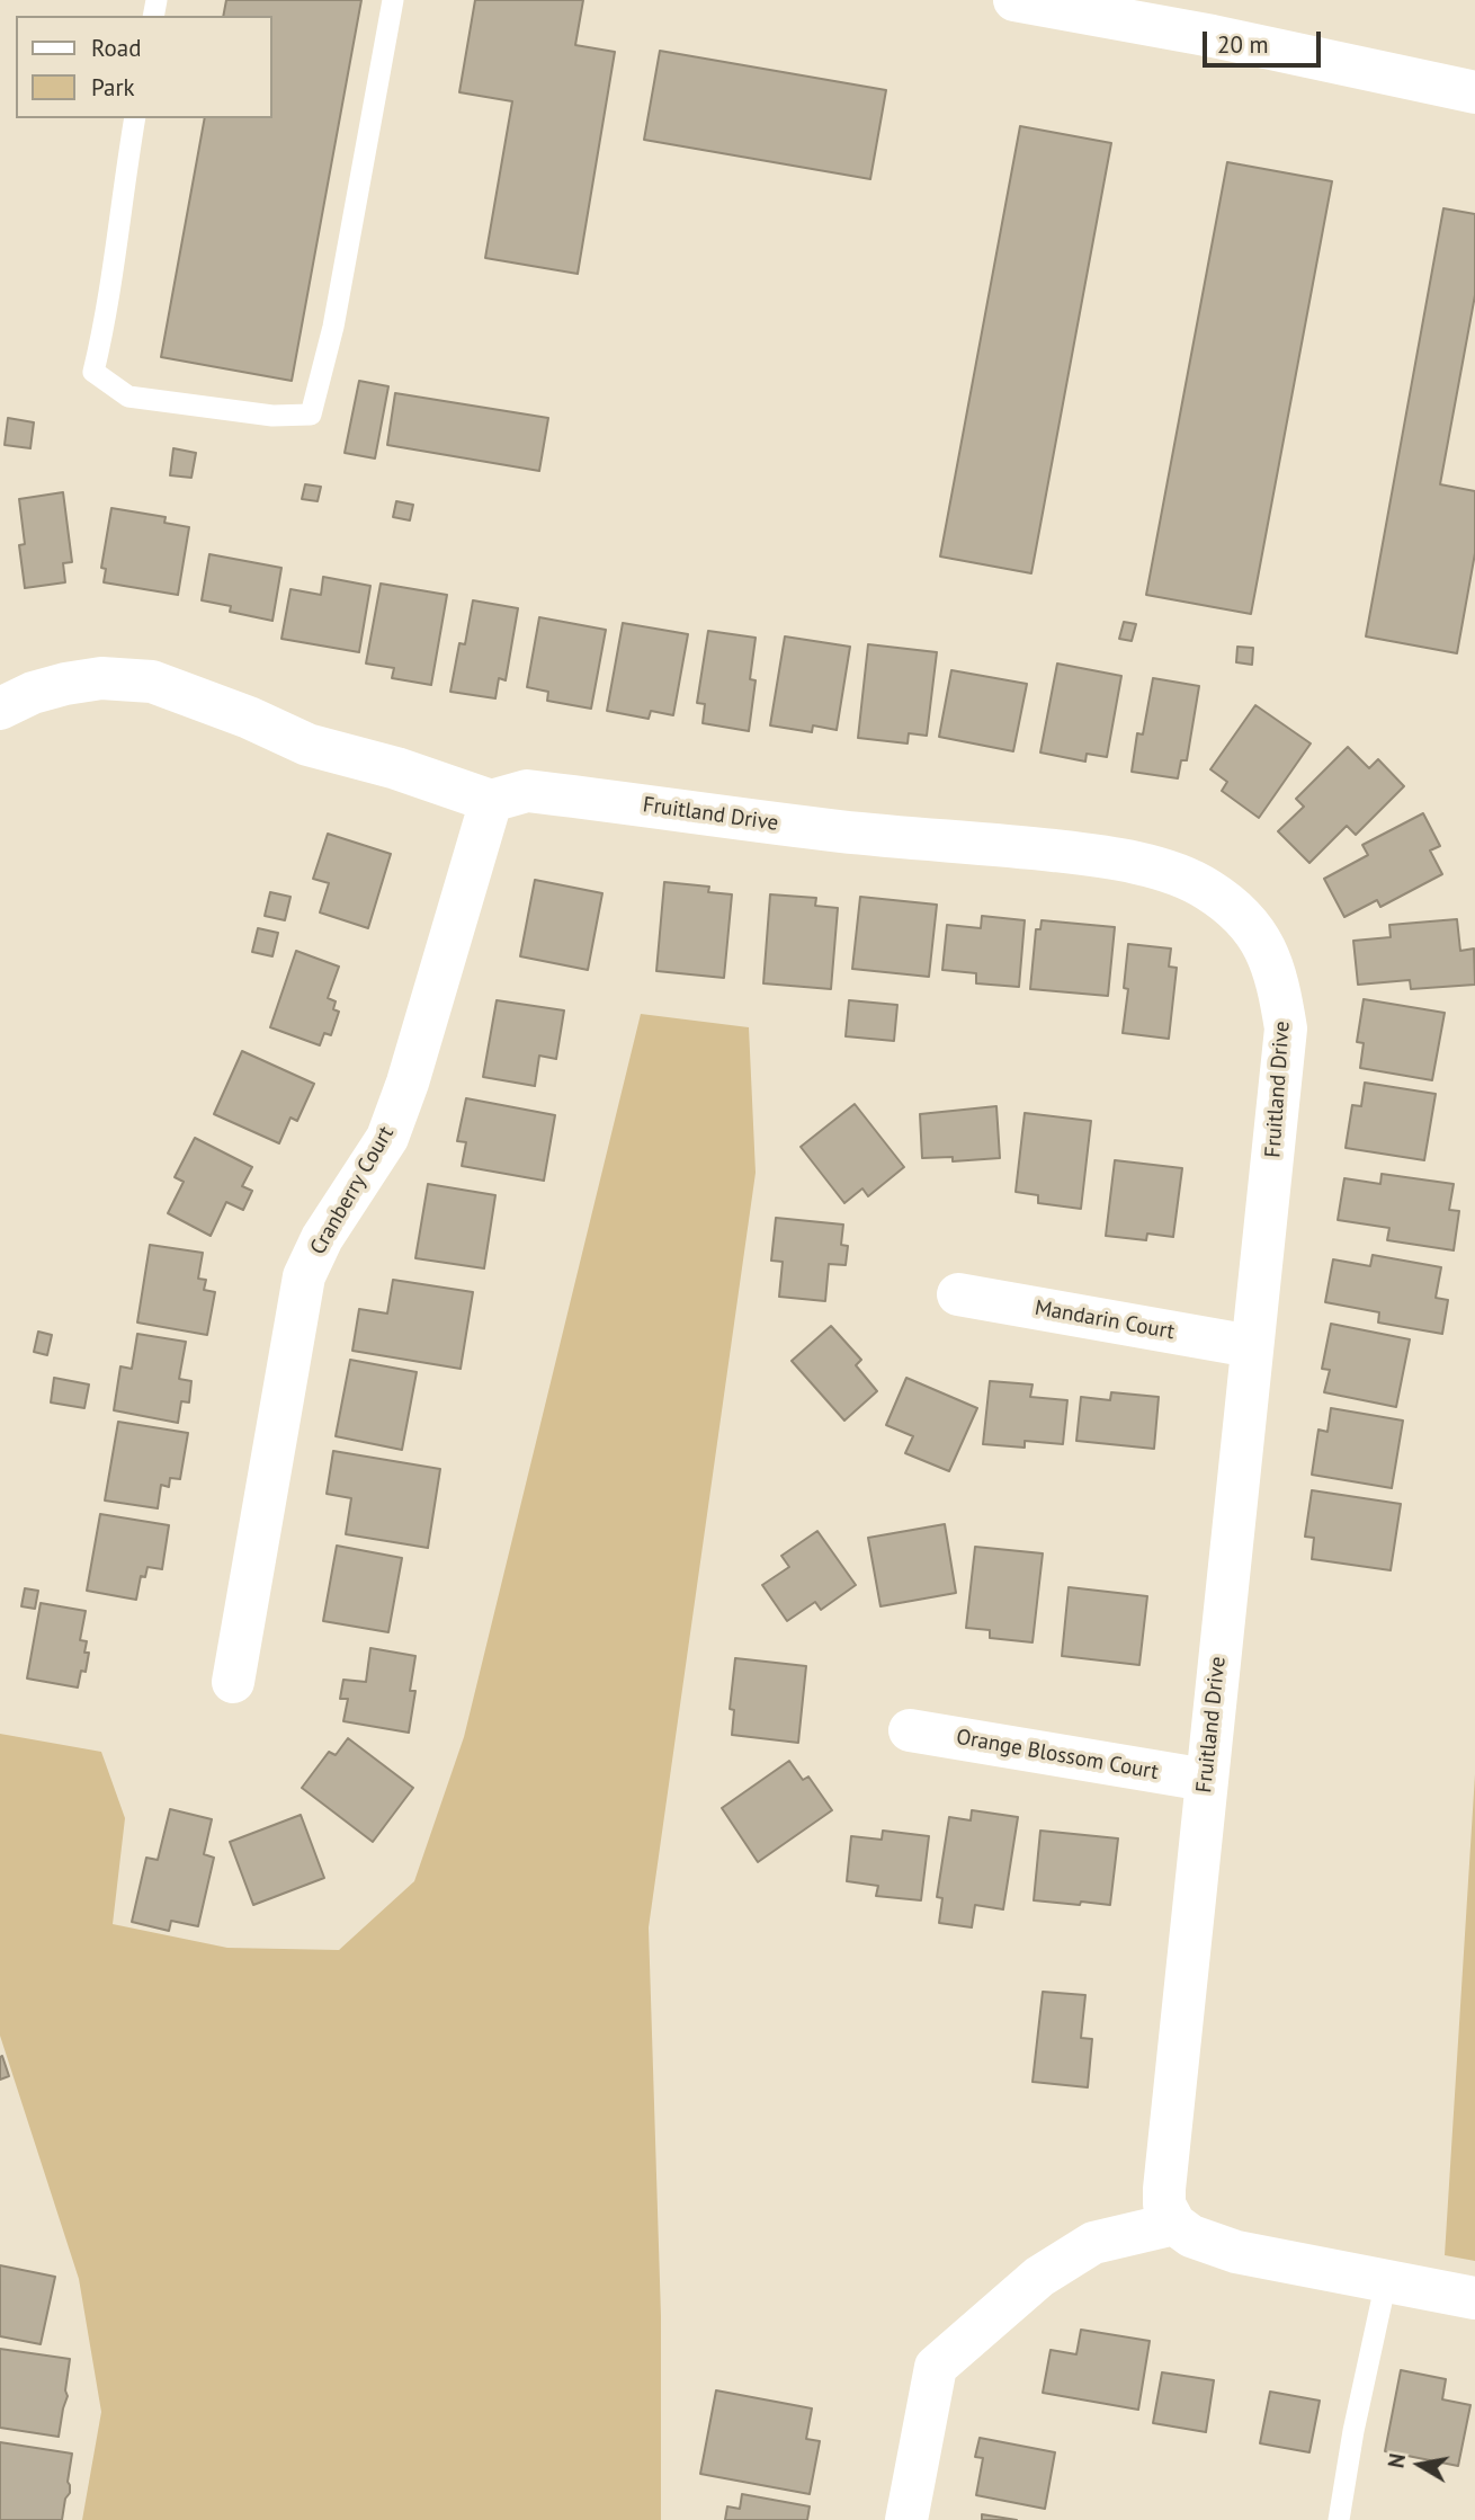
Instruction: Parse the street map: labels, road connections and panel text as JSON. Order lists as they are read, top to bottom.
{
  "streets": {
    "street": [
      "Fruitland Drive",
      "Cranberry Court",
      "Mandarin Court",
      "Orange Blossom Court"
    ]
  },
  "crossings": [
    ["Fruitland Drive", "Cranberry Court"],
    ["Fruitland Drive", "Mandarin Court"],
    ["Fruitland Drive", "Orange Blossom Court"]
  ],
  "legend": ["Road", "Park"],
  "scale_bar": "20 m",
  "north": "left"
}
